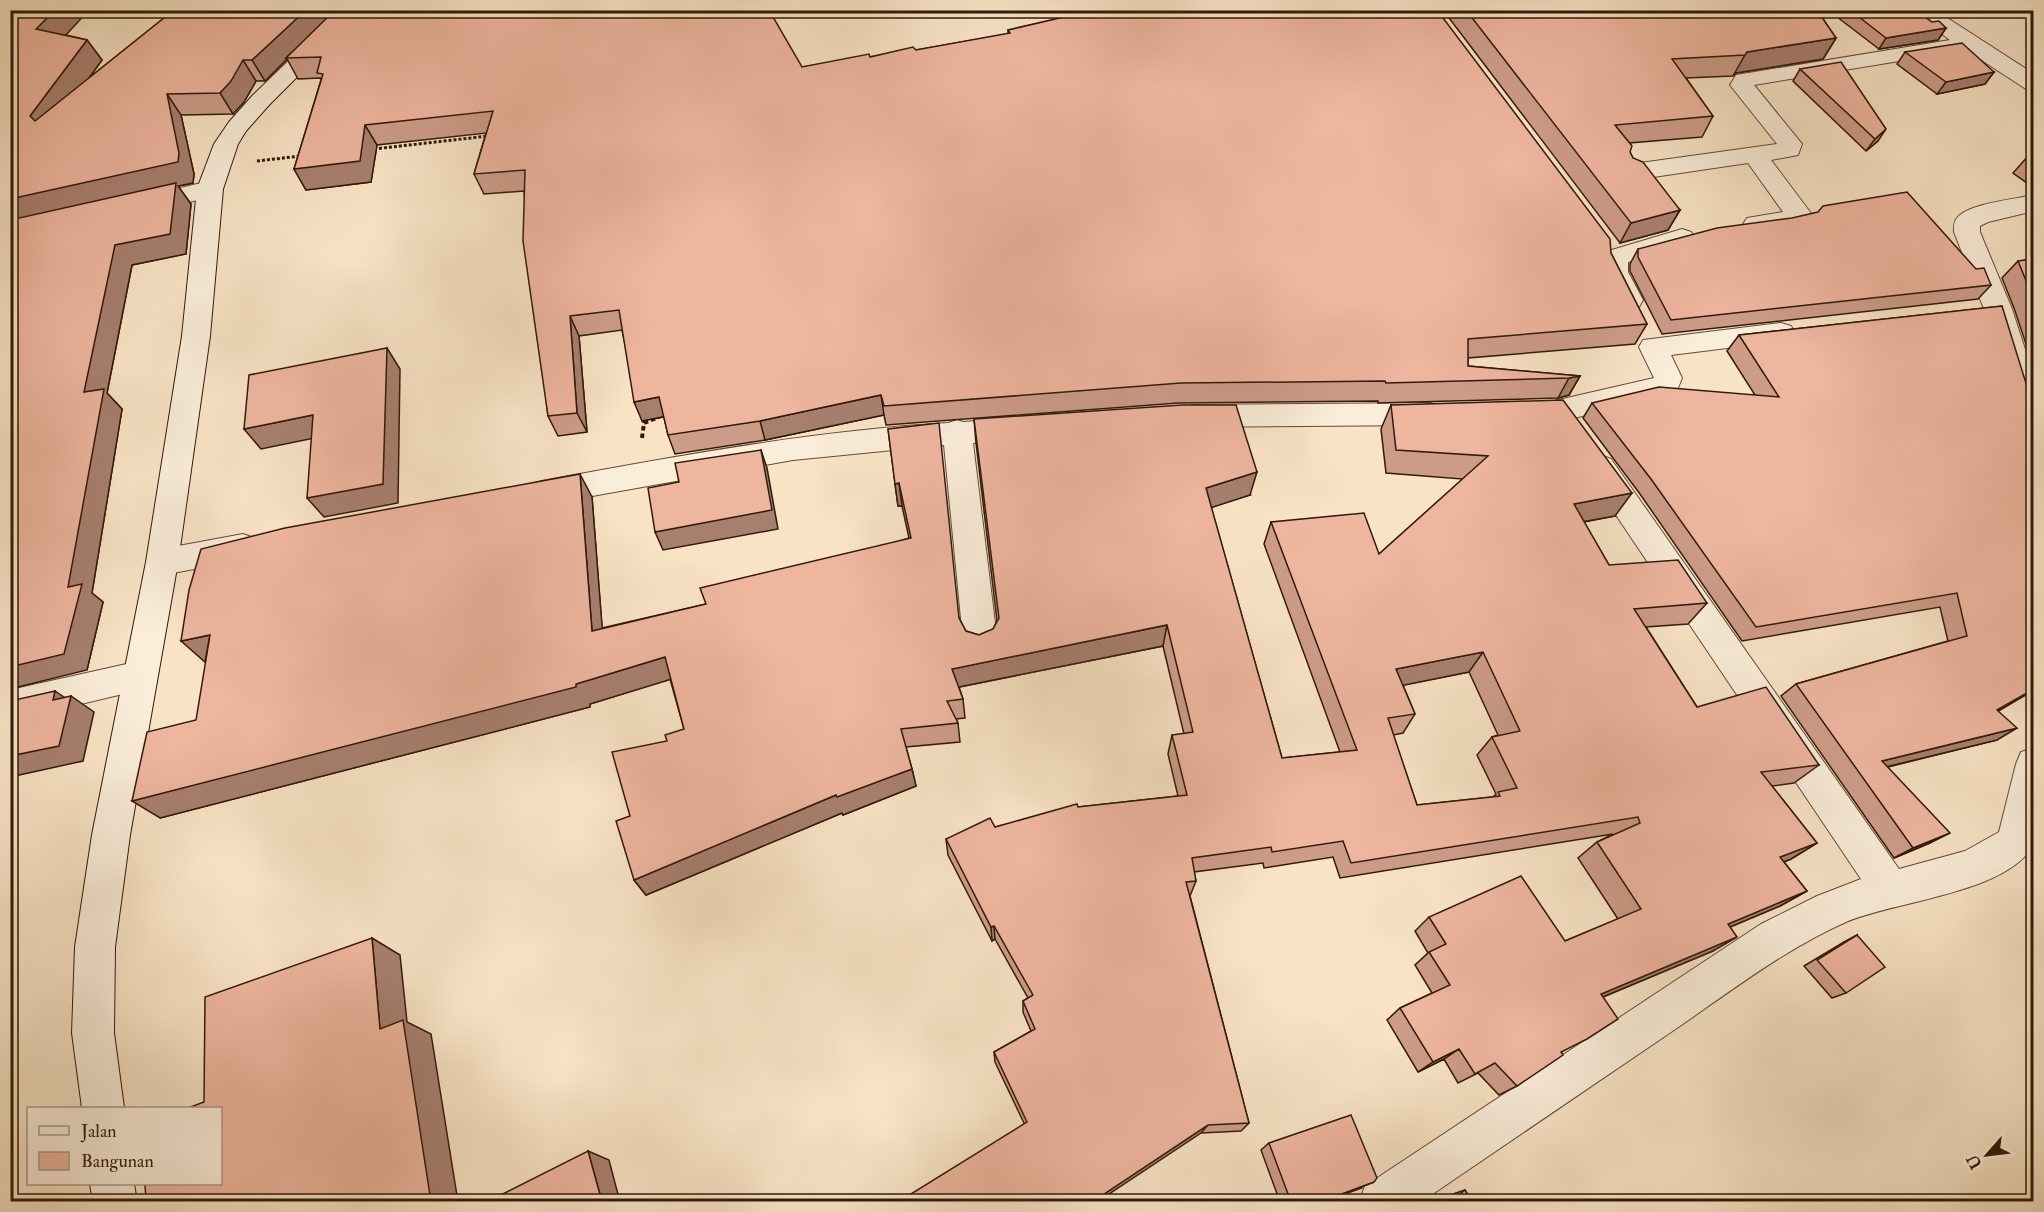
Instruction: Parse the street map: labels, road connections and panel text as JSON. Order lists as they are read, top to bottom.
{
  "legend": ["Jalan", "Bangunan"],
  "north": "bottom left"
}
